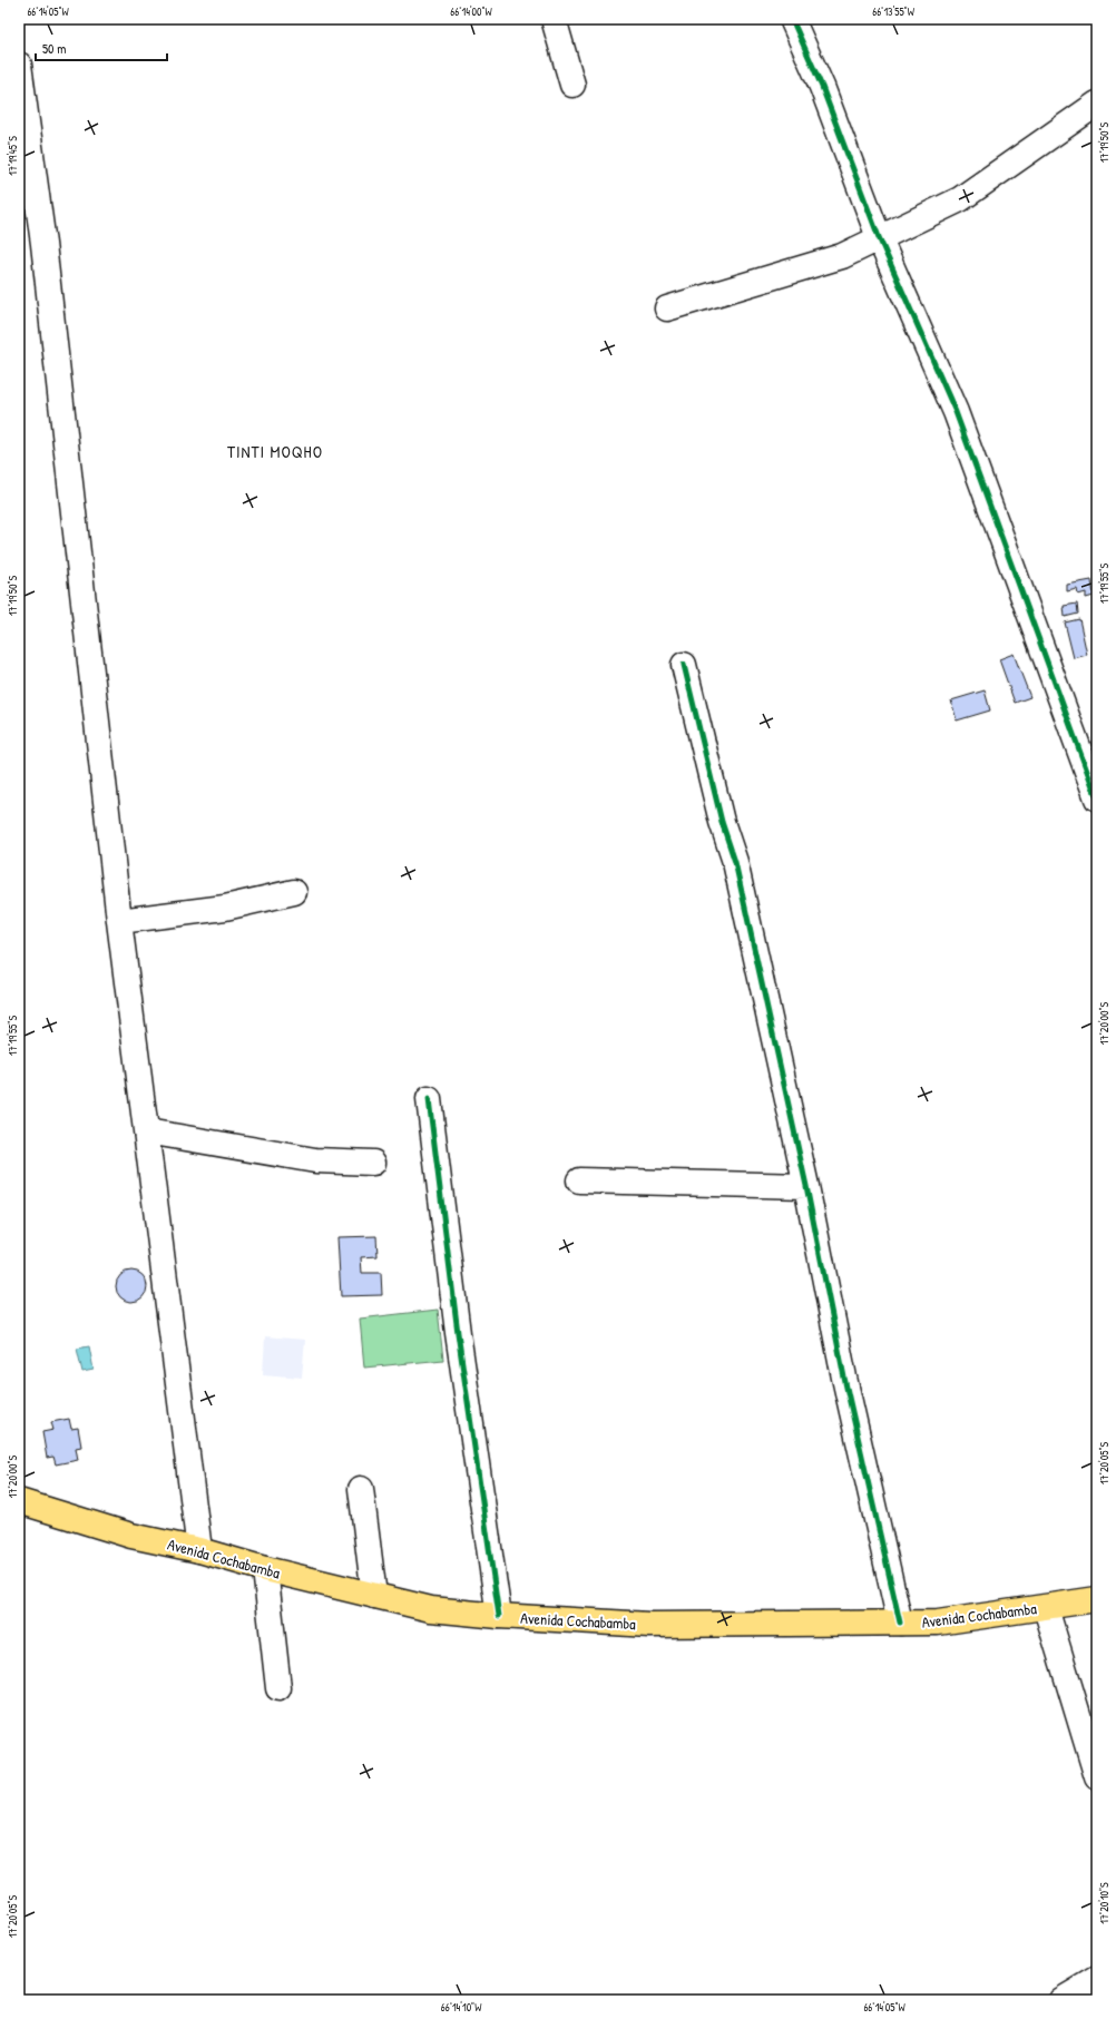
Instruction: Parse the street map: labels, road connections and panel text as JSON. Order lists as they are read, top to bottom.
{
  "streets": {
    "main road": ["Avenida Cochabamba"]
  },
  "districts": ["TINTI MOQHO"],
  "scale_bar": "50 m",
  "coordinates": [
    "66°14'05\"W",
    "66°14'00\"W",
    "66°13'55\"W",
    "17°19'50\"S",
    "17°19'45\"S",
    "17°19'55\"S",
    "17°20'00\"S",
    "17°20'05\"S",
    "17°20'10\"S",
    "66°14'10\"W"
  ]
}
